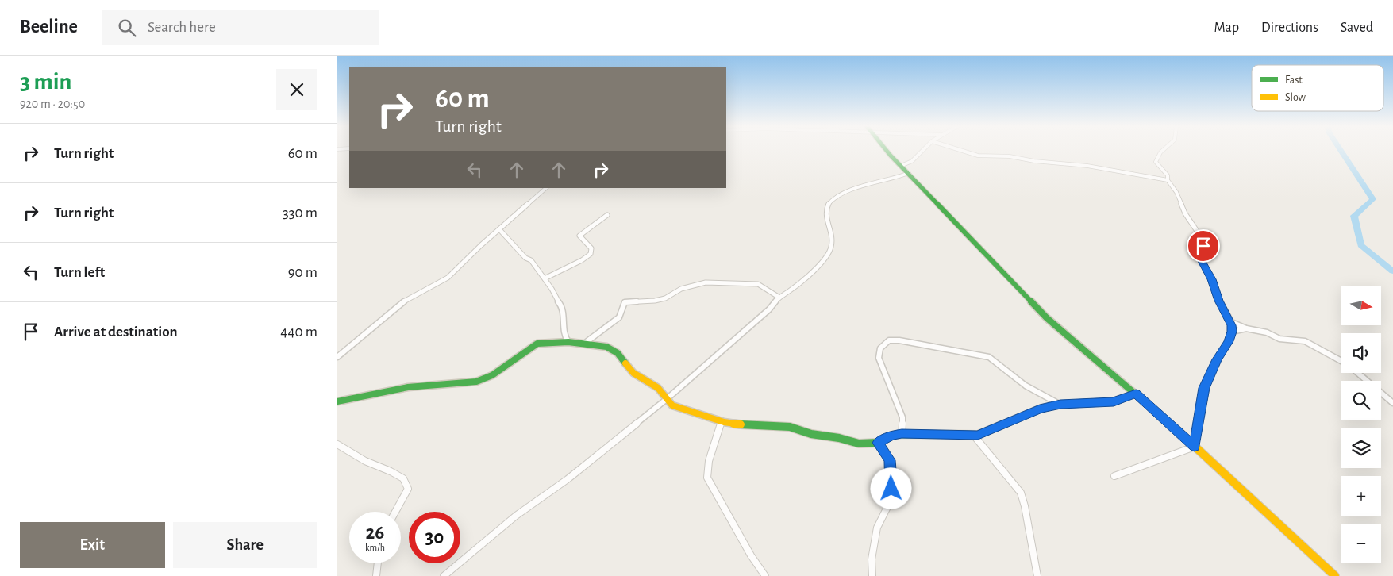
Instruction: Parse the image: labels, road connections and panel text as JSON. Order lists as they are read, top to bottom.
{
  "legend": ["Fast", "Slow"],
  "north": "right",
  "page": {
    "header": "Beeline",
    "search": "Search here",
    "nav": ["Map", "Directions", "Saved"],
    "heading": ["3 min", "920 m · 20:50"],
    "turn": ["60 m", "Turn right"],
    "list": [
      {
        "name": "Turn right",
        "value": "60 m"
      },
      {
        "name": "Turn right",
        "value": "330 m"
      },
      {
        "name": "Turn left",
        "value": "90 m"
      },
      {
        "name": "Arrive at destination",
        "value": "440 m"
      }
    ],
    "map_buttons": ["+", "−"],
    "speed": "26 km/h",
    "limit": "30",
    "buttons": ["Exit", "Share"]
  }
}
